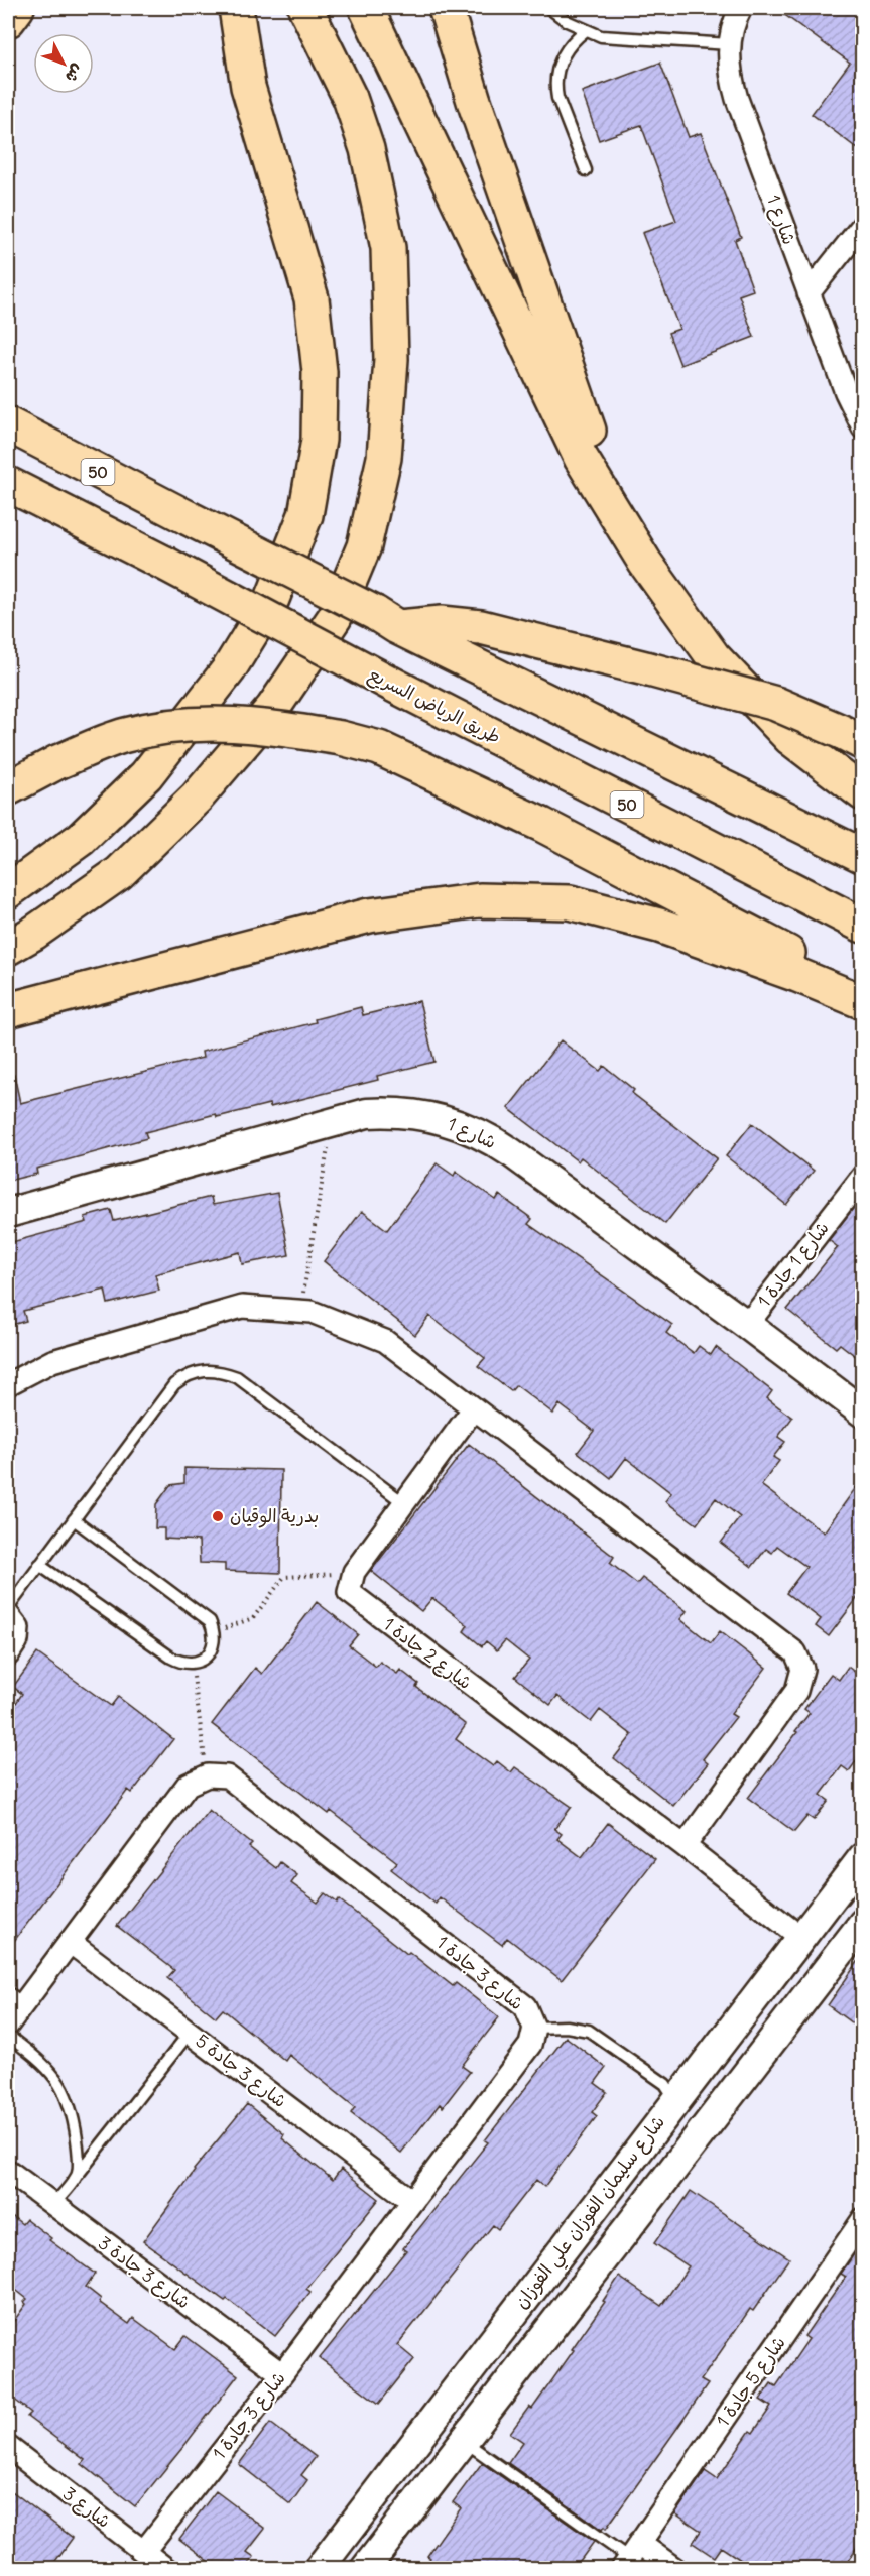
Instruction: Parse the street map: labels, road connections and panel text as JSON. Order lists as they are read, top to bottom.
{
  "streets": {
    "highway": ["50", "طريق الرياض السريع"],
    "street": [
      "شارع 1",
      "شارع 1 جادة 1",
      "شارع 2 جادة 1",
      "شارع 3 جادة 1",
      "شارع 3 جادة 5",
      "شارع سليمان الفوزان علي الفوزان",
      "شارع 3 جادة 3",
      "شارع 5 جادة 1",
      "شارع 3"
    ]
  },
  "crossings": [
    ["شارع 1", "شارع 1 جادة 1"],
    ["شارع 2 جادة 1", "شارع سليمان الفوزان علي الفوزان"],
    ["شارع 3 جادة 1", "شارع 3 جادة 5"],
    ["شارع 3 جادة 1", "شارع 3 جادة 3"],
    ["شارع 3 جادة 1", "شارع 3"]
  ],
  "places": ["بدرية الوقيان"],
  "north": "bottom right"
}
